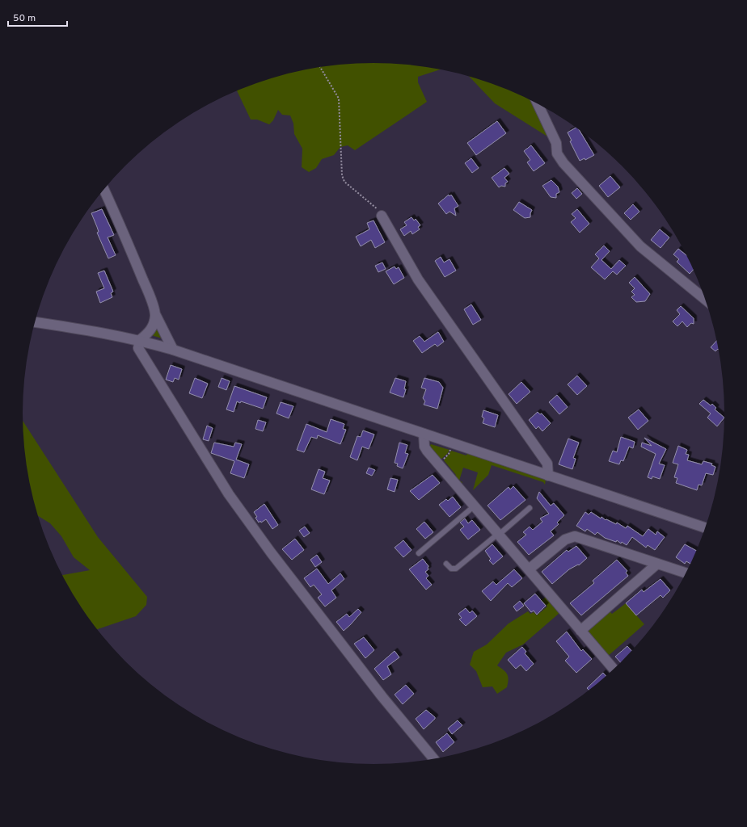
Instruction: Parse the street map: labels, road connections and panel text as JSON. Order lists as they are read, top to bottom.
{
  "scale_bar": "50 m"
}
